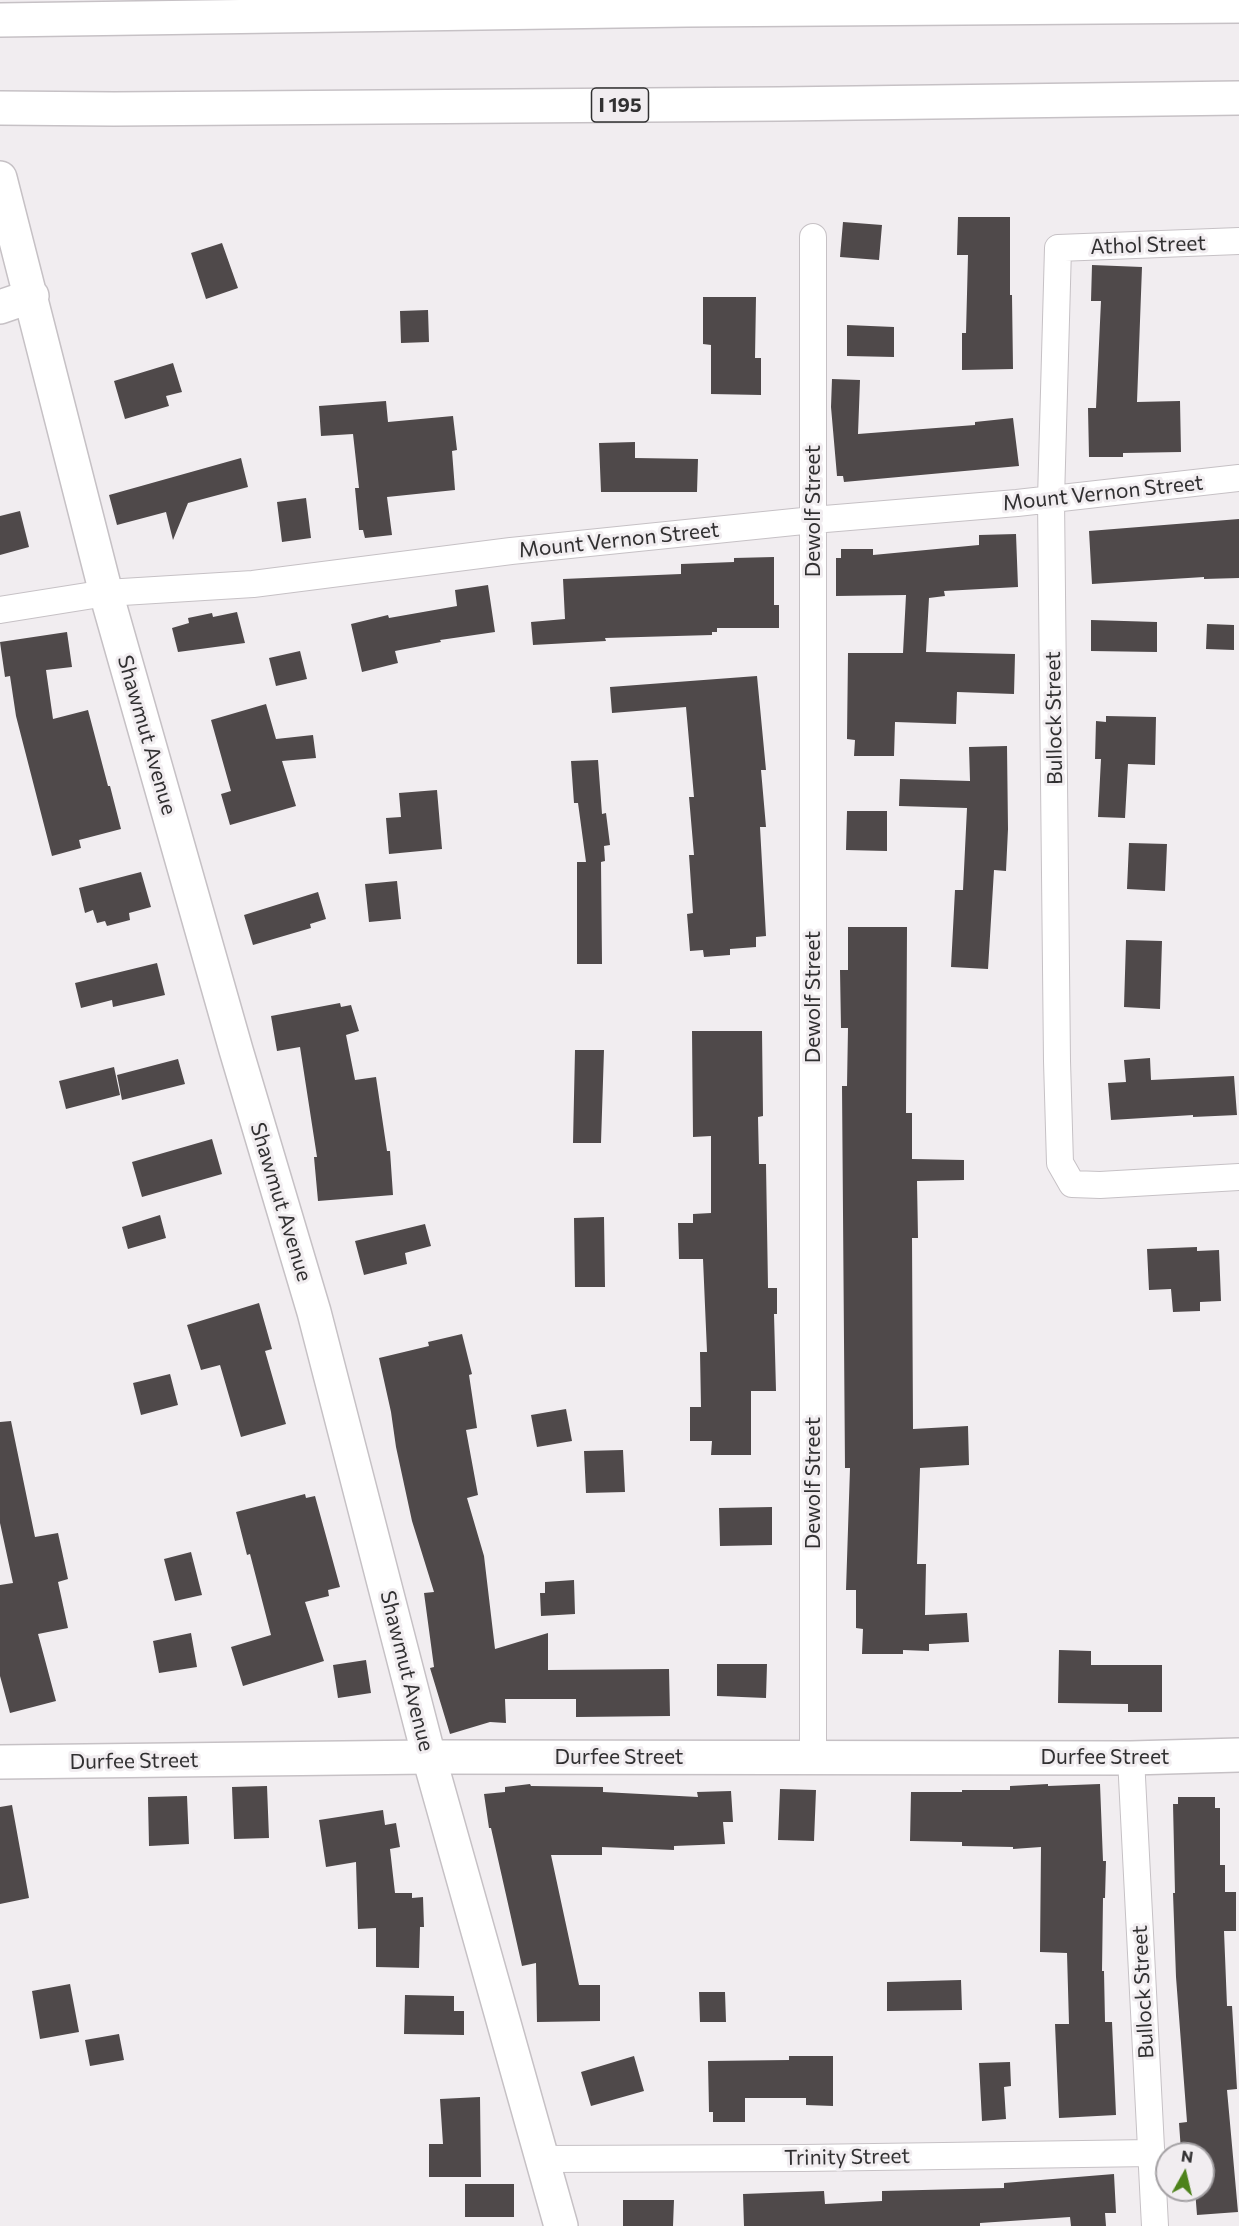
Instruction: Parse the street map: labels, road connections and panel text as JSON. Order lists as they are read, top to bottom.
{
  "streets": {
    "main road": ["I 195", "Shawmut Avenue", "Durfee Street"],
    "street": [
      "Athol Street",
      "Mount Vernon Street",
      "Dewolf Street",
      "Bullock Street",
      "Trinity Street"
    ]
  },
  "crossings": [
    ["Athol Street", "Bullock Street"],
    ["Mount Vernon Street", "Dewolf Street"],
    ["Mount Vernon Street", "Bullock Street"],
    ["Mount Vernon Street", "Shawmut Avenue"],
    ["Dewolf Street", "Durfee Street"],
    ["Bullock Street", "Durfee Street"],
    ["Bullock Street", "Trinity Street"],
    ["Shawmut Avenue", "Durfee Street"],
    ["Shawmut Avenue", "Trinity Street"]
  ],
  "north": "top"
}
